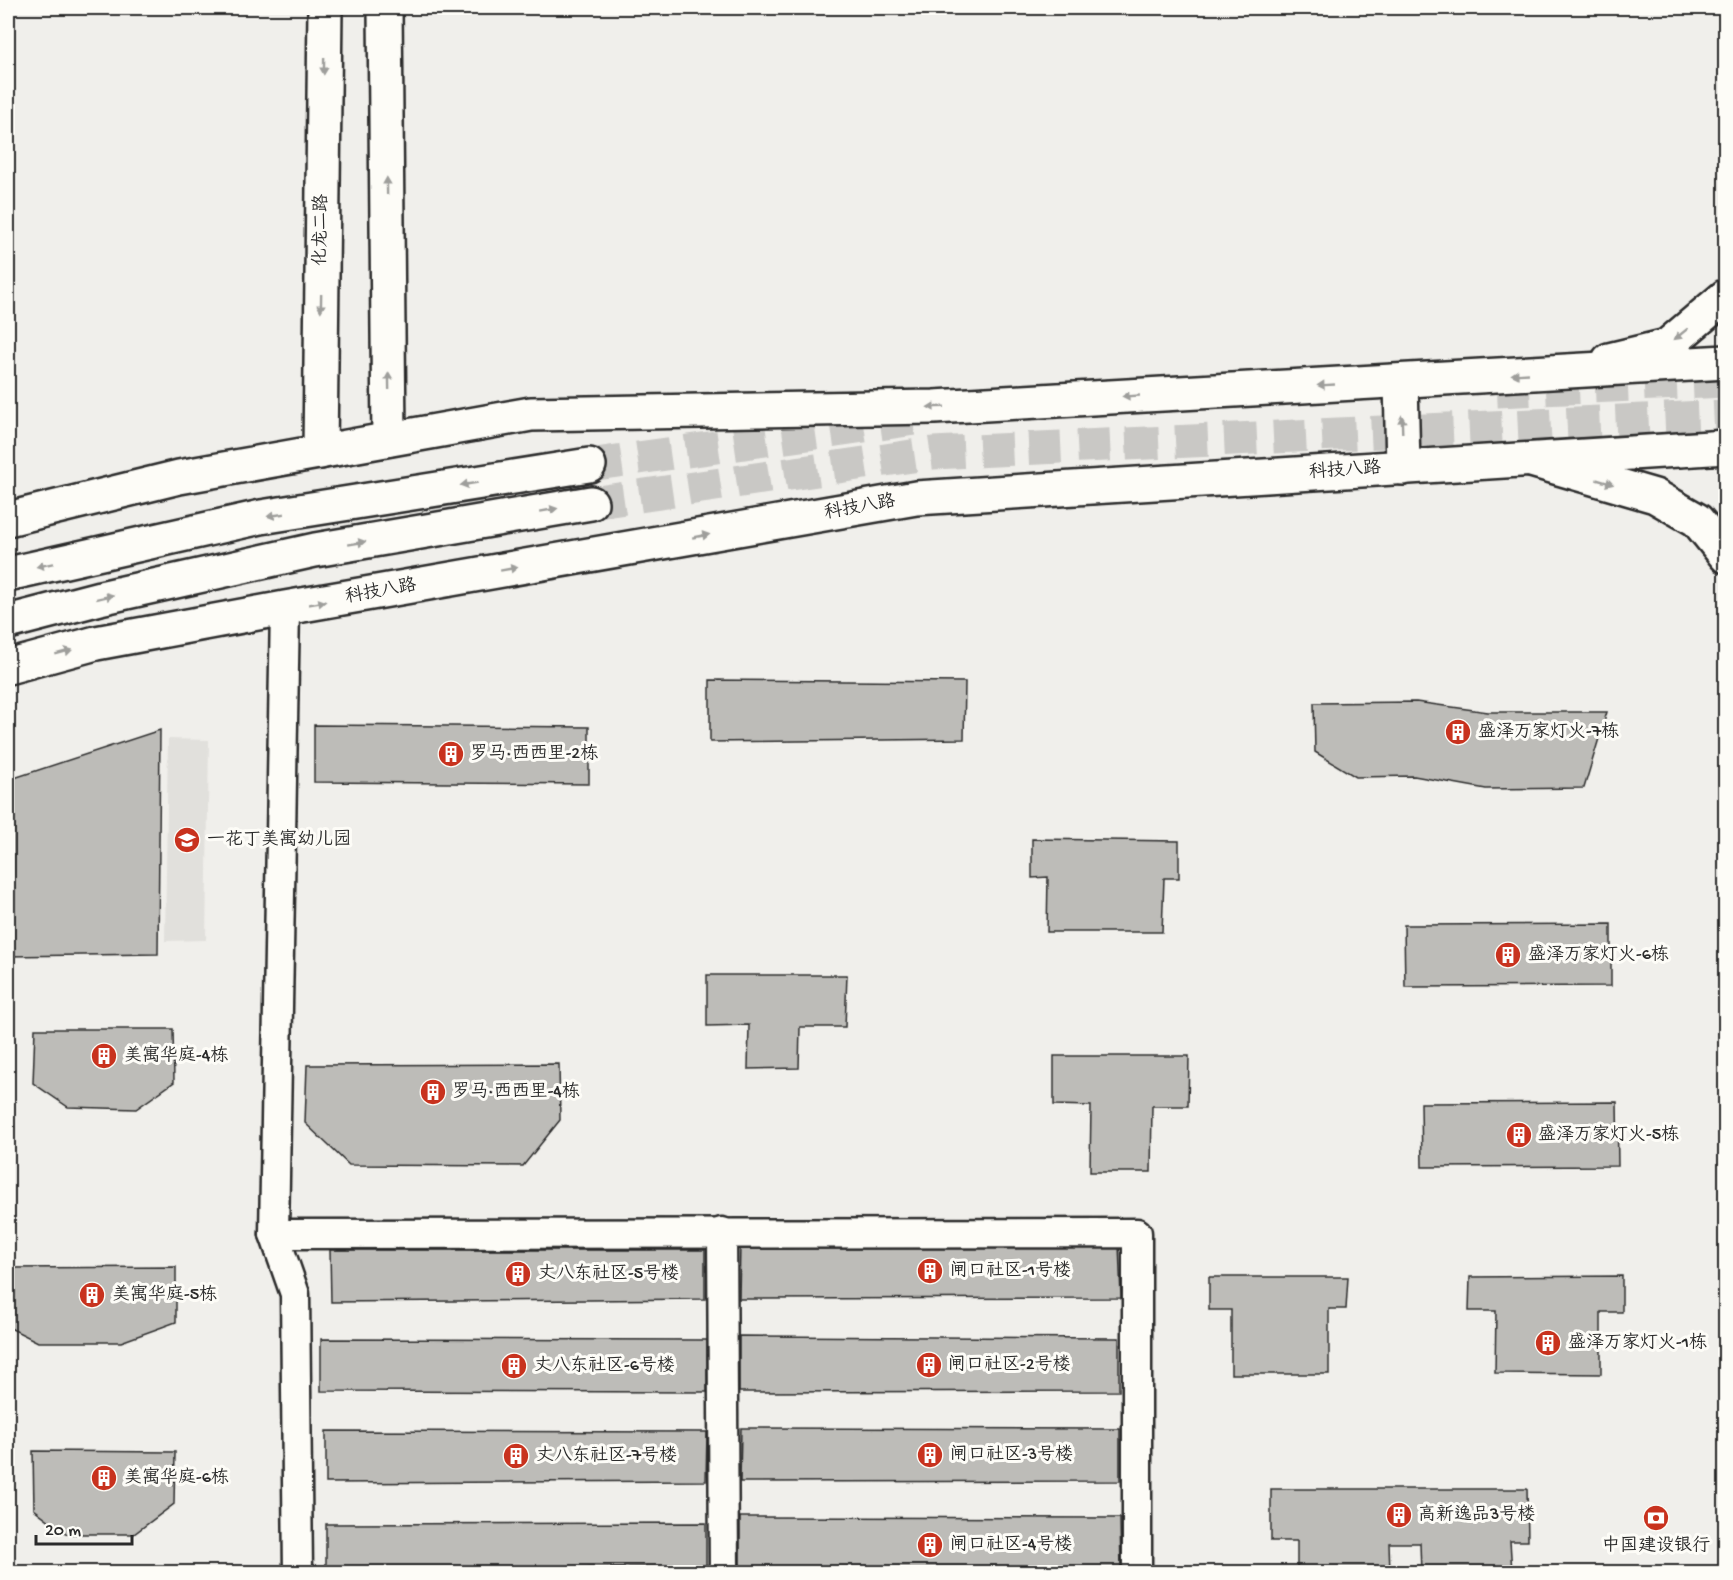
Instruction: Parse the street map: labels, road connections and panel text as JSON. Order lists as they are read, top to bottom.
{
  "streets": {
    "main road": ["化龙二路", "科技八路"]
  },
  "places": {
    "building": [
      "盛泽万家灯火-7栋",
      "罗马·西西里-2栋",
      "盛泽万家灯火-6栋",
      "美寓华庭-4栋",
      "罗马·西西里-4栋",
      "盛泽万家灯火-5栋",
      "闸口社区-1号楼",
      "丈八东社区-5号楼",
      "美寓华庭-5栋",
      "盛泽万家灯火-1栋",
      "闸口社区-2号楼",
      "丈八东社区-6号楼",
      "闸口社区-3号楼",
      "丈八东社区-7号楼",
      "美寓华庭-6栋",
      "高新逸品3号楼",
      "闸口社区-4号楼"
    ],
    "school or university": ["一花丁美寓幼儿园"],
    "bank": ["中国建设银行"]
  },
  "scale_bar": "20 m"
}
